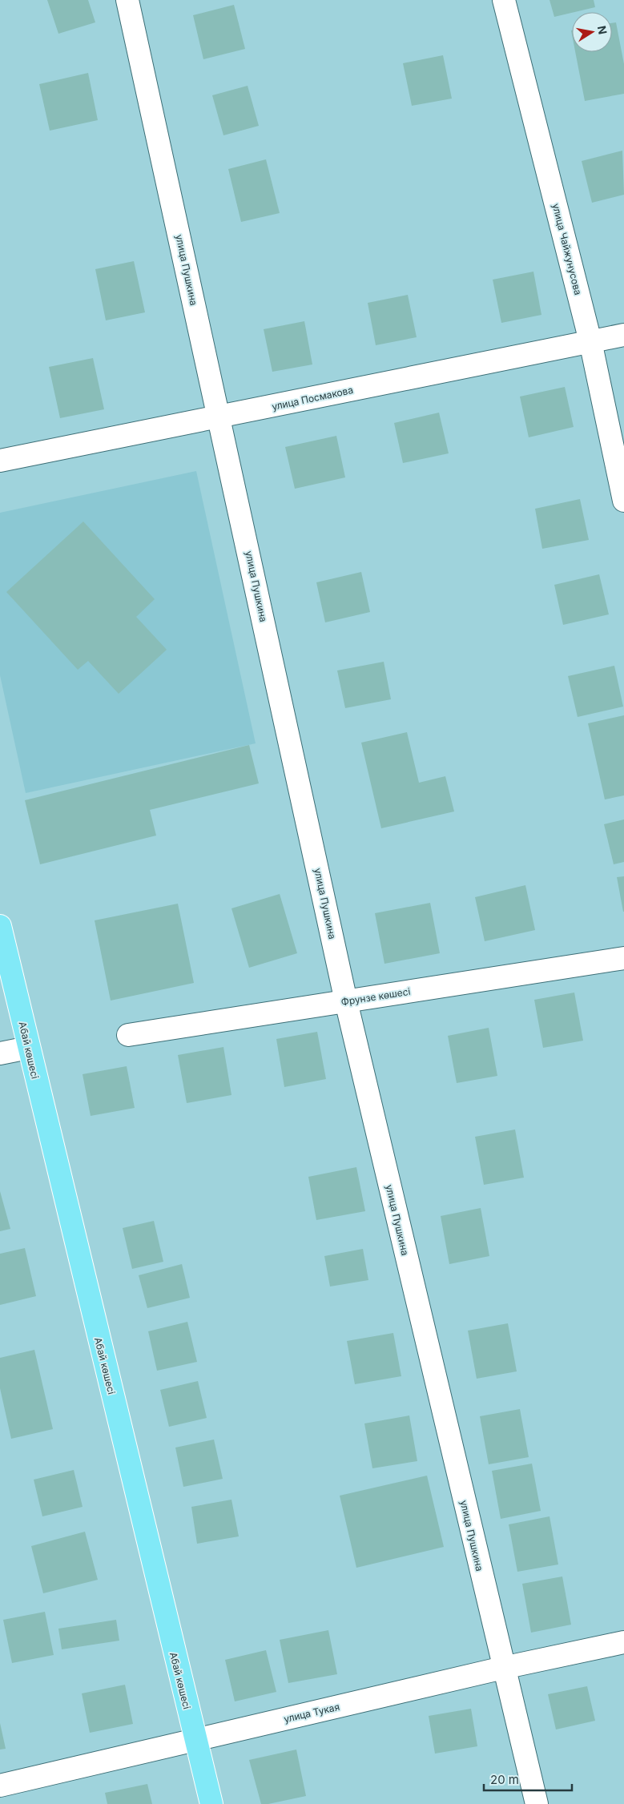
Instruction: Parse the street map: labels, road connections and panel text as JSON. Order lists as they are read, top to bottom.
{
  "streets": {
    "main road": ["Абай көшесі"],
    "street": [
      "улица Чайжунусова",
      "улица Пушкина",
      "улица Посмакова",
      "Фрунзе көшесі",
      "улица Тукая"
    ]
  },
  "crossings": [
    ["улица Чайжунусова", "улица Посмакова"],
    ["улица Пушкина", "улица Посмакова"],
    ["улица Пушкина", "Фрунзе көшесі"],
    ["улица Пушкина", "улица Тукая"],
    ["Абай көшесі", "улица Тукая"]
  ],
  "scale_bar": "20 m",
  "north": "right"
}
